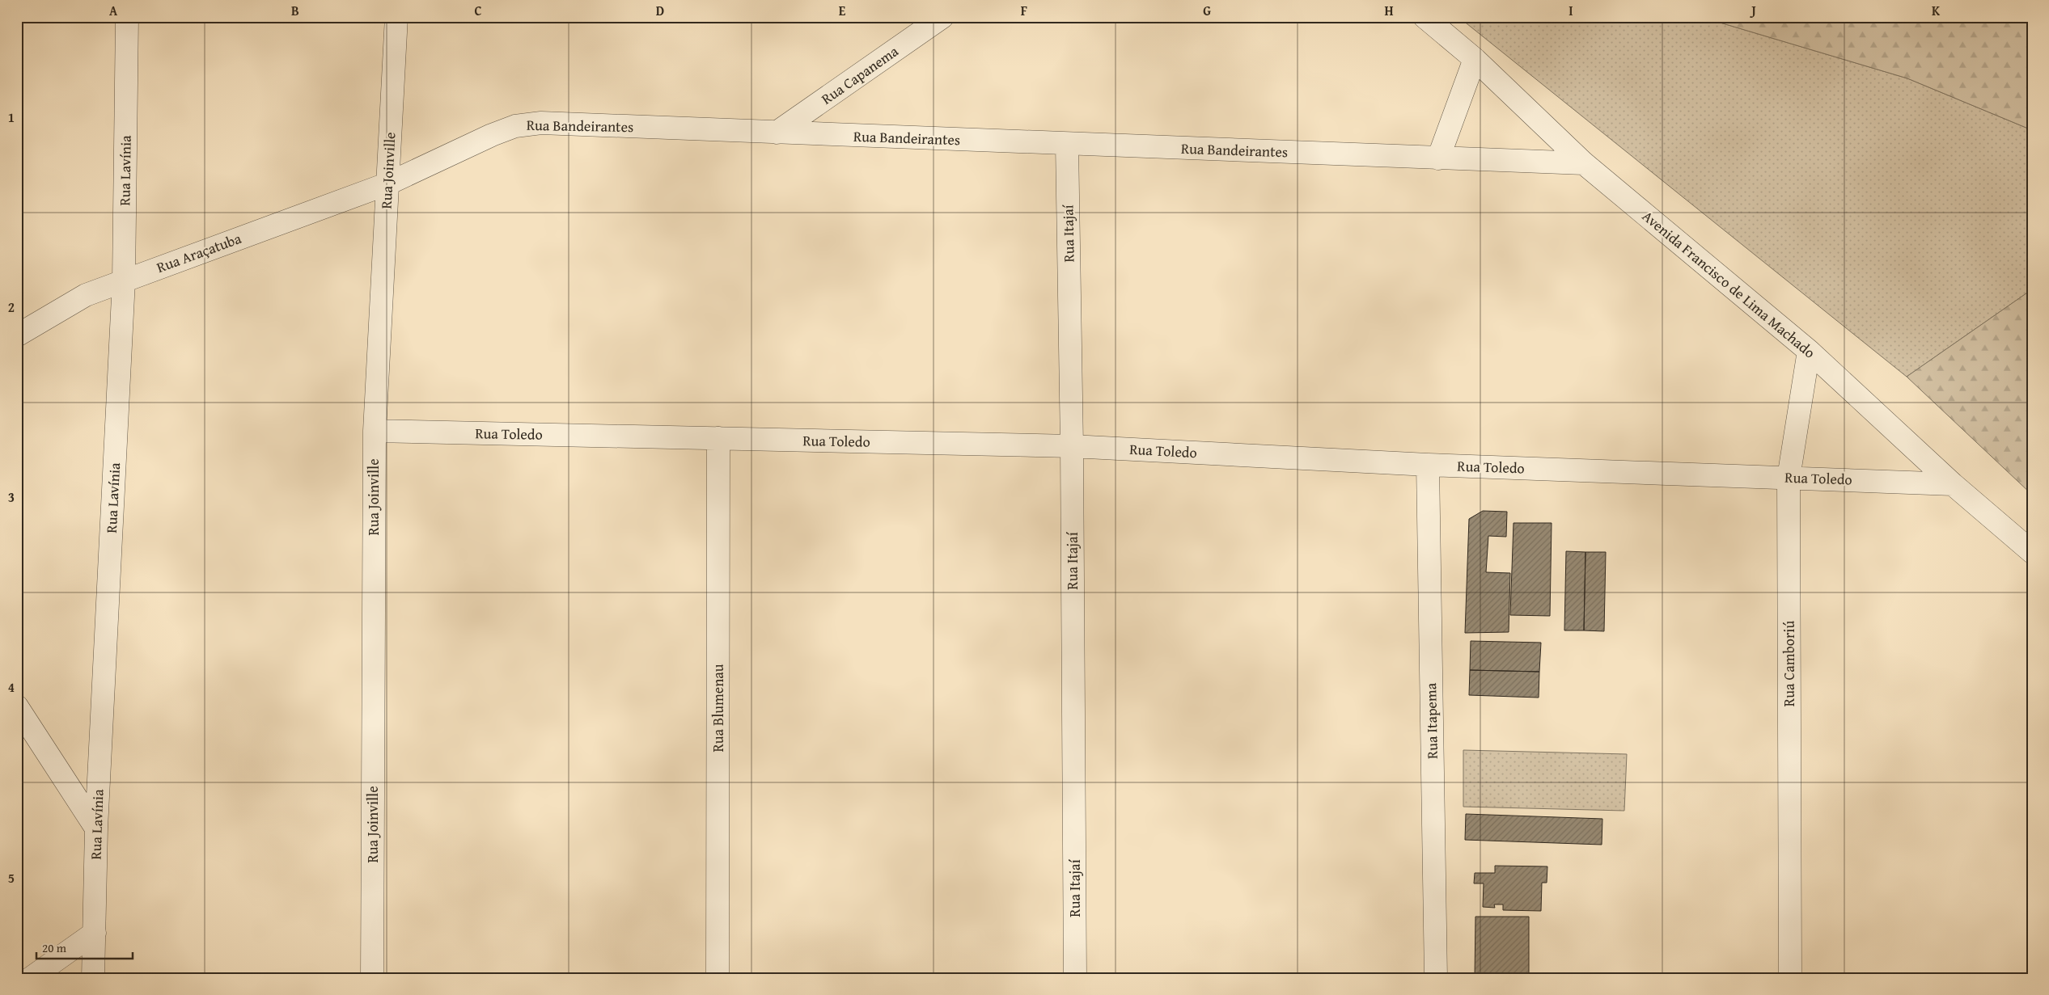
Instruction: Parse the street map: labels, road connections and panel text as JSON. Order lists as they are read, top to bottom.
{
  "streets": {
    "street": [
      "Rua Capanema",
      "Rua Bandeirantes",
      "Rua Lavínia",
      "Rua Joinville",
      "Rua Itajaí",
      "Rua Araçatuba",
      "Avenida Francisco de Lima Machado",
      "Rua Toledo",
      "Rua Camboriú",
      "Rua Blumenau",
      "Rua Itapema"
    ]
  },
  "crossings": [
    ["Rua Capanema", "Rua Bandeirantes"],
    ["Rua Bandeirantes", "Rua Joinville"],
    ["Rua Bandeirantes", "Rua Itajaí"],
    ["Rua Bandeirantes", "Rua Araçatuba"],
    ["Rua Bandeirantes", "Avenida Francisco de Lima Machado"],
    ["Rua Lavínia", "Rua Araçatuba"],
    ["Rua Joinville", "Rua Araçatuba"],
    ["Rua Joinville", "Rua Toledo"],
    ["Rua Itajaí", "Rua Toledo"],
    ["Avenida Francisco de Lima Machado", "Rua Toledo"],
    ["Avenida Francisco de Lima Machado", "Rua Camboriú"],
    ["Rua Toledo", "Rua Camboriú"],
    ["Rua Toledo", "Rua Blumenau"],
    ["Rua Toledo", "Rua Itapema"]
  ],
  "scale_bar": "20 m",
  "grid": {
    "columns": [
      "A",
      "B",
      "C",
      "D",
      "E",
      "F",
      "G",
      "H",
      "I",
      "J",
      "K"
    ],
    "rows": [
      "1",
      "2",
      "3",
      "4",
      "5"
    ]
  }
}
